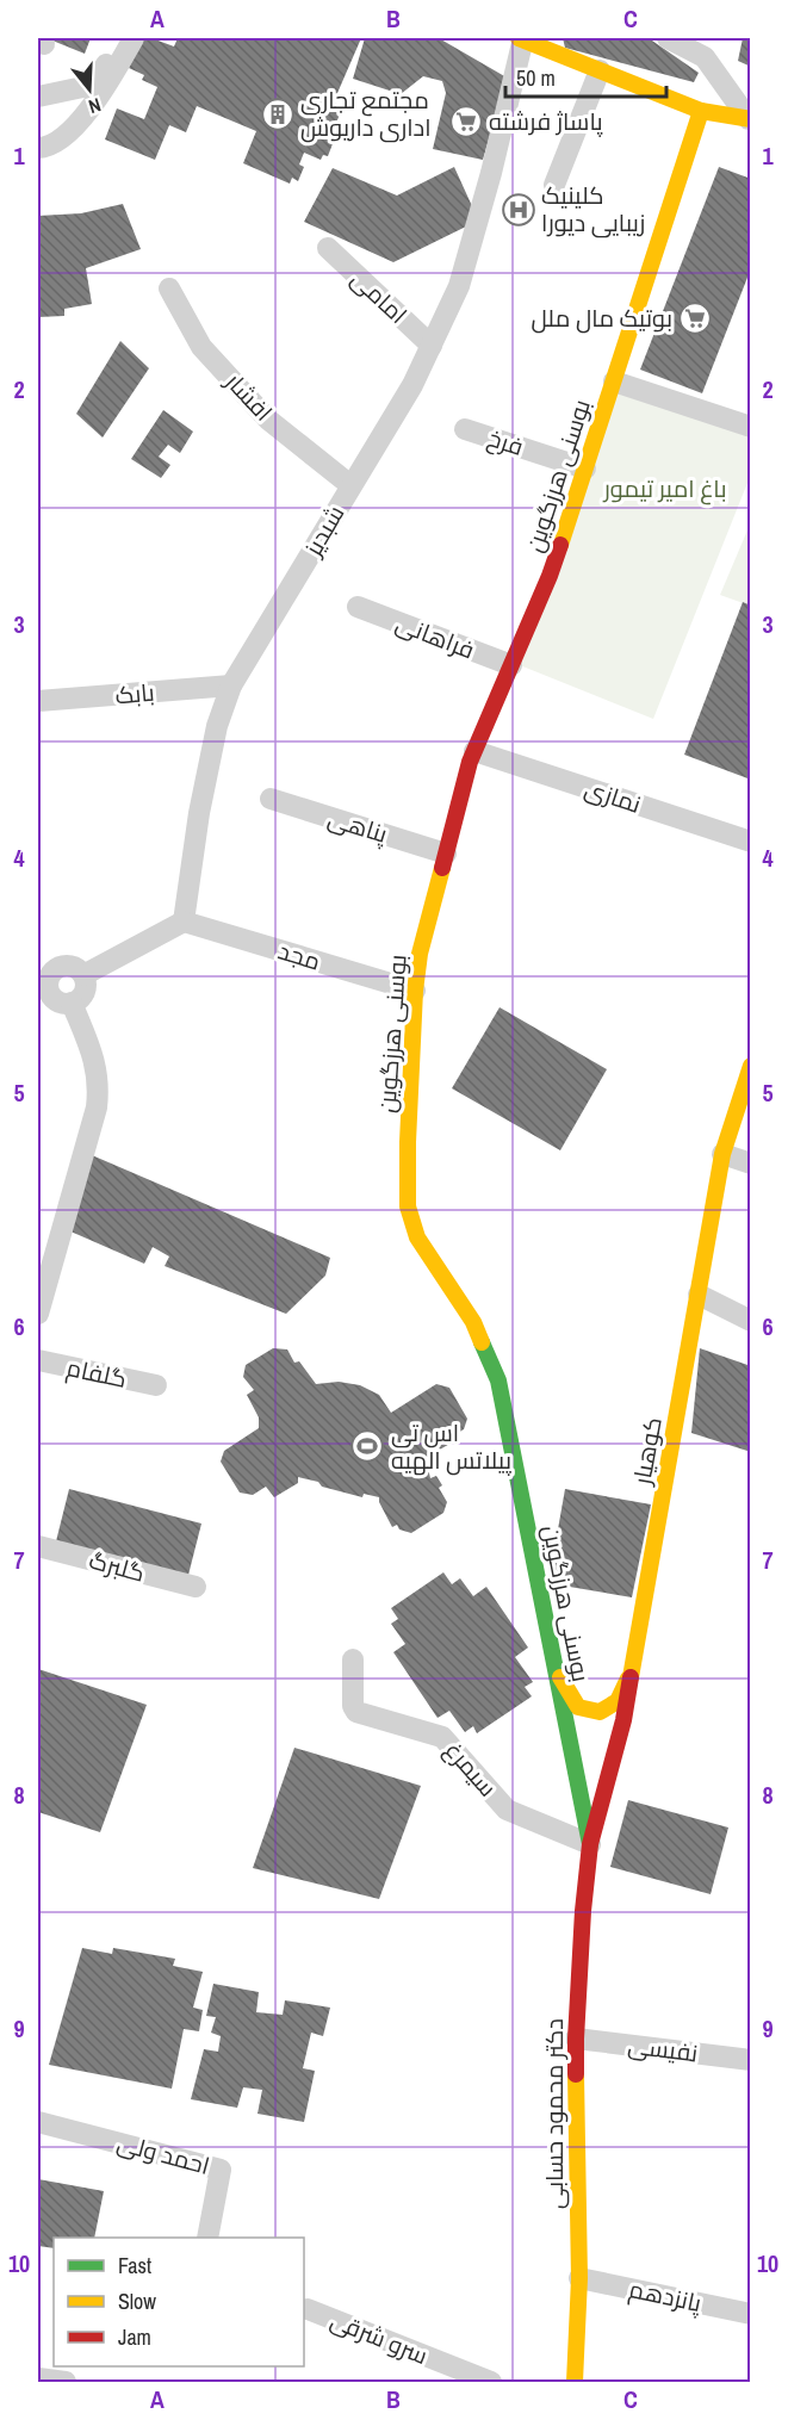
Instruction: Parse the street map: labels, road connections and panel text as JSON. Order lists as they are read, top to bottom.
{
  "streets": {
    "street": [
      "امامی",
      "افشار",
      "فرخ",
      "بوسنی هرزگوین",
      "شبدیز",
      "فراهانی",
      "بابک",
      "نمازی",
      "پناهی",
      "مجد",
      "گلفام",
      "کوهیار",
      "گلبرگ",
      "سیمرغ",
      "نفیسی",
      "دکتر محمود حسابی",
      "احمد ولی",
      "پانزدهم",
      "سرو شرقی"
    ]
  },
  "crossings": [
    ["امامی", "شبدیز"],
    ["افشار", "شبدیز"],
    ["فرخ", "بوسنی هرزگوین"],
    ["بوسنی هرزگوین", "فراهانی"],
    ["بوسنی هرزگوین", "نمازی"],
    ["بوسنی هرزگوین", "پناهی"],
    ["بوسنی هرزگوین", "مجد"],
    ["بوسنی هرزگوین", "کوهیار"],
    ["بوسنی هرزگوین", "سیمرغ"],
    ["بوسنی هرزگوین", "دکتر محمود حسابی"],
    ["شبدیز", "بابک"],
    ["شبدیز", "مجد"],
    ["کوهیار", "سیمرغ"],
    ["کوهیار", "دکتر محمود حسابی"],
    ["سیمرغ", "دکتر محمود حسابی"],
    ["نفیسی", "دکتر محمود حسابی"],
    ["دکتر محمود حسابی", "پانزدهم"]
  ],
  "parks": ["باغ امیر تیمور"],
  "places": {
    "building": ["مجتمع تجاری اداری داریوش"],
    "supermarket": ["پاساژ فرشته", "بوتیک مال ملل"],
    "hospital": ["کلینیک زیبایی دیورا"],
    "sports": ["اس تی پیلاتس الهیه"]
  },
  "legend": ["Fast", "Slow", "Jam"],
  "scale_bar": "50 m",
  "north": "bottom",
  "grid": {
    "columns": ["A", "B", "C"],
    "rows": [
      "1",
      "2",
      "3",
      "4",
      "5",
      "6",
      "7",
      "8",
      "9",
      "10"
    ]
  }
}
